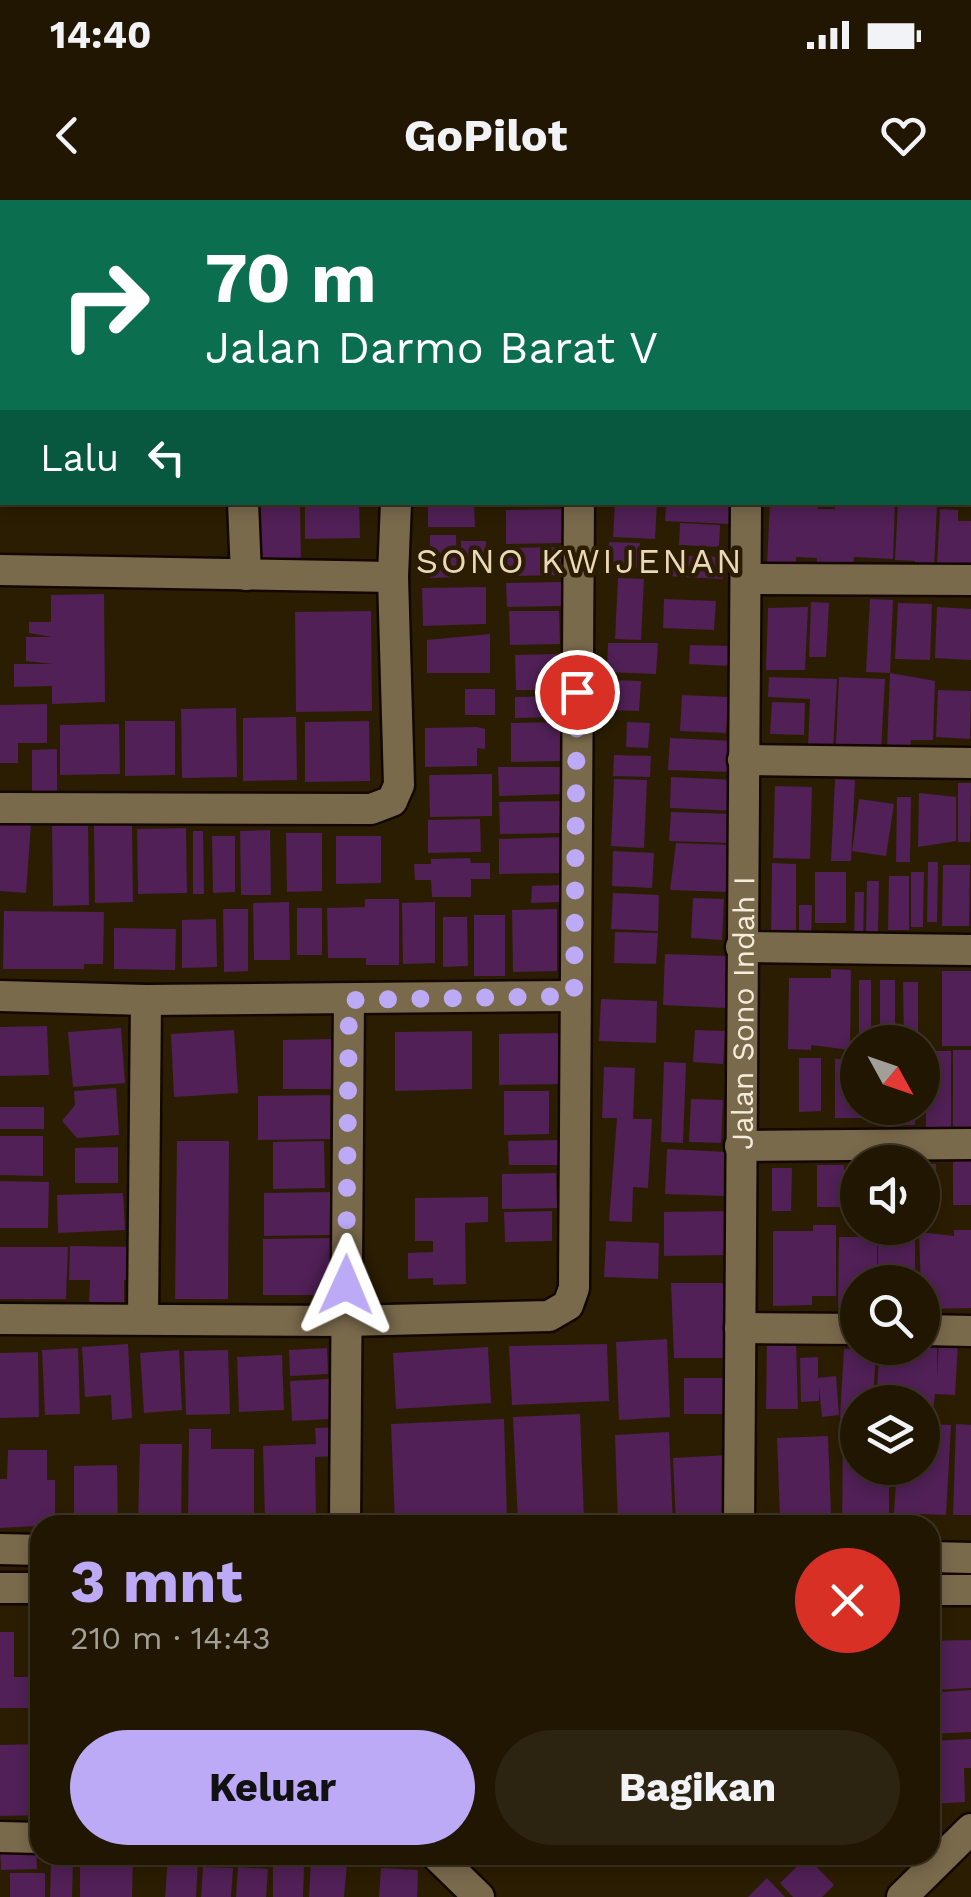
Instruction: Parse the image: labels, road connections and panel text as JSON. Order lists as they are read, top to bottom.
{
  "streets": {
    "street": ["Jalan Sono Indah I"]
  },
  "districts": ["SONO KWIJENAN"],
  "north": "bottom right",
  "page": {
    "status": "14:40",
    "header": "GoPilot",
    "turn": ["70 m", "Jalan Darmo Barat V"],
    "then": "Lalu",
    "heading": ["3 mnt", "210 m · 14:43"],
    "buttons": ["Keluar", "Bagikan"]
  }
}
